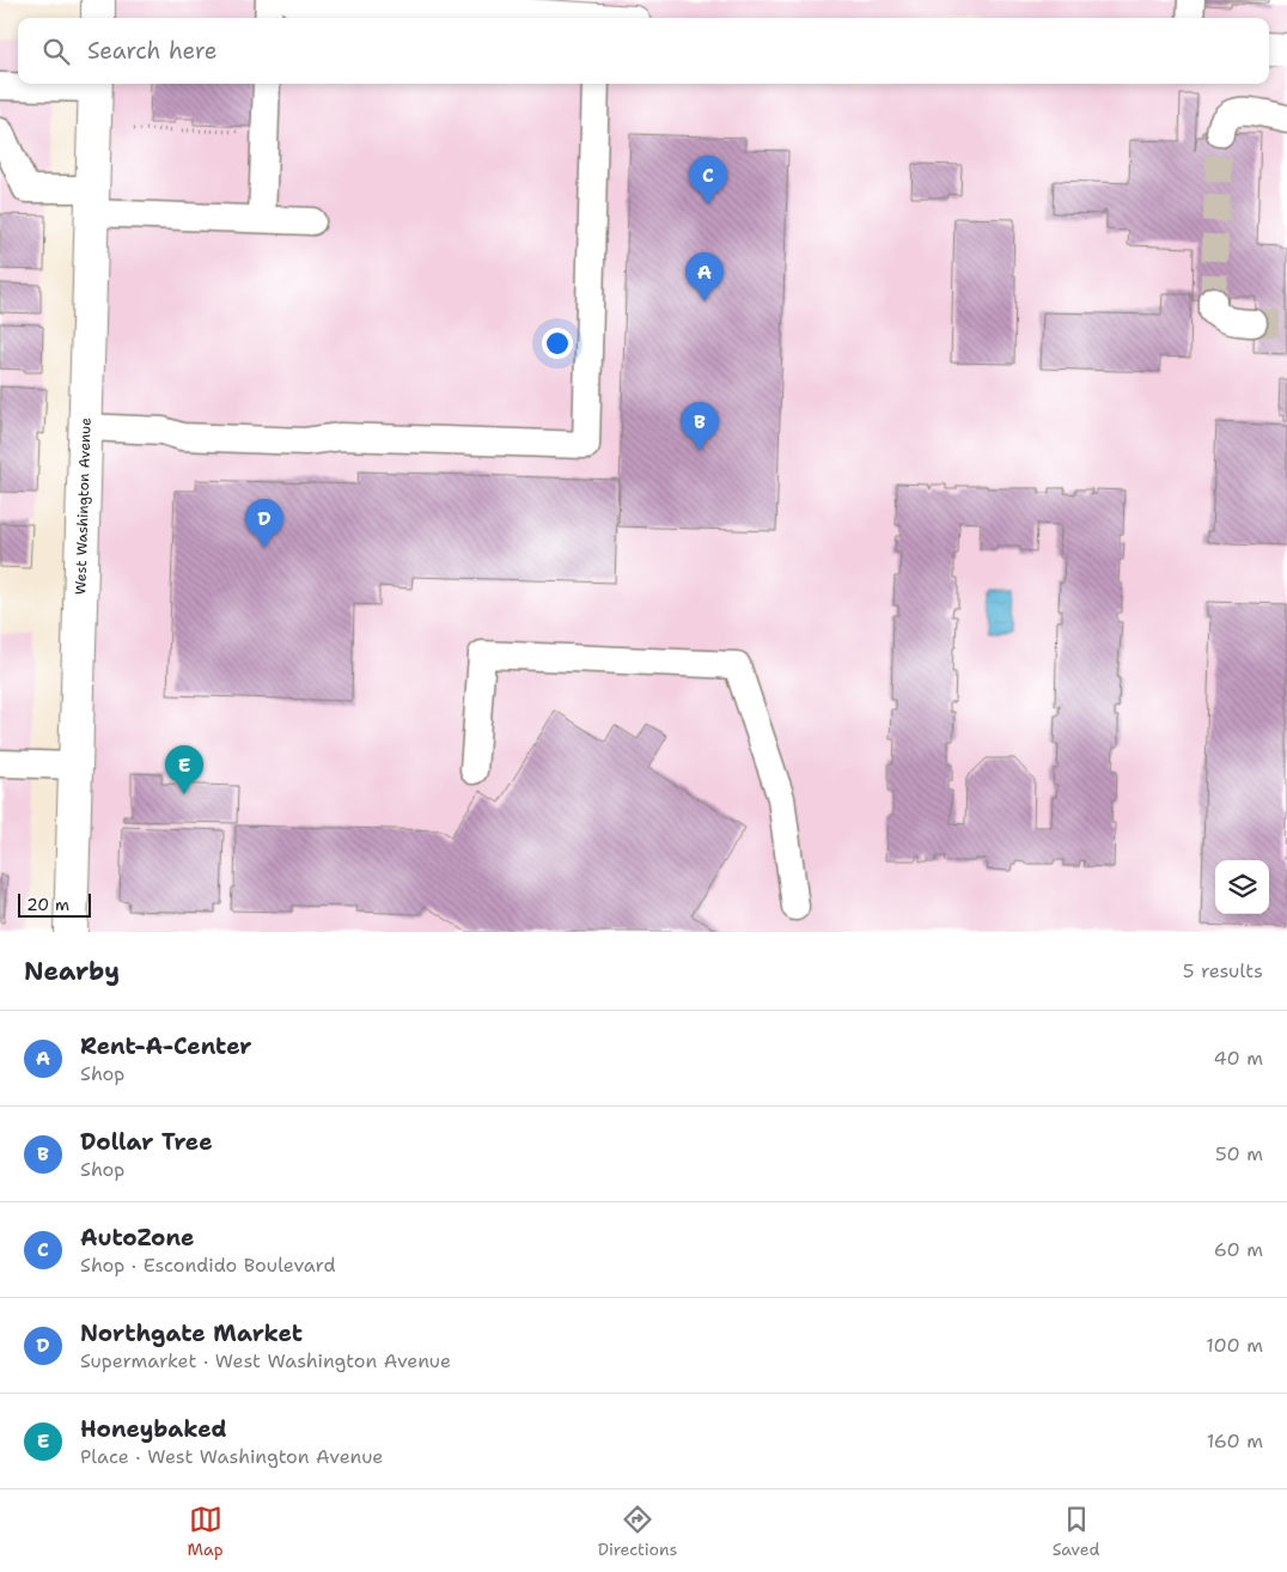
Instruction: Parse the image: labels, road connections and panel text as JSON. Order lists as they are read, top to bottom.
{
  "streets": {
    "main road": ["West Washington Avenue"]
  },
  "scale_bar": "20 m",
  "page": {
    "search": "Search here",
    "pins": [
      "C",
      "A",
      "B",
      "D",
      "E"
    ],
    "scale": "20 m",
    "heading": ["Nearby", "5 results"],
    "list": [
      {
        "mark": "A",
        "name": "Rent-A-Center",
        "note": "Shop",
        "value": "40 m"
      },
      {
        "mark": "B",
        "name": "Dollar Tree",
        "note": "Shop",
        "value": "50 m"
      },
      {
        "mark": "C",
        "name": "AutoZone",
        "note": "Shop · Escondido Boulevard",
        "value": "60 m"
      },
      {
        "mark": "D",
        "name": "Northgate Market",
        "note": "Supermarket · West Washington Avenue",
        "value": "100 m"
      },
      {
        "mark": "E",
        "name": "Honeybaked",
        "note": "Place · West Washington Avenue",
        "value": "160 m"
      }
    ],
    "nav": ["Map", "Directions", "Saved"]
  }
}
